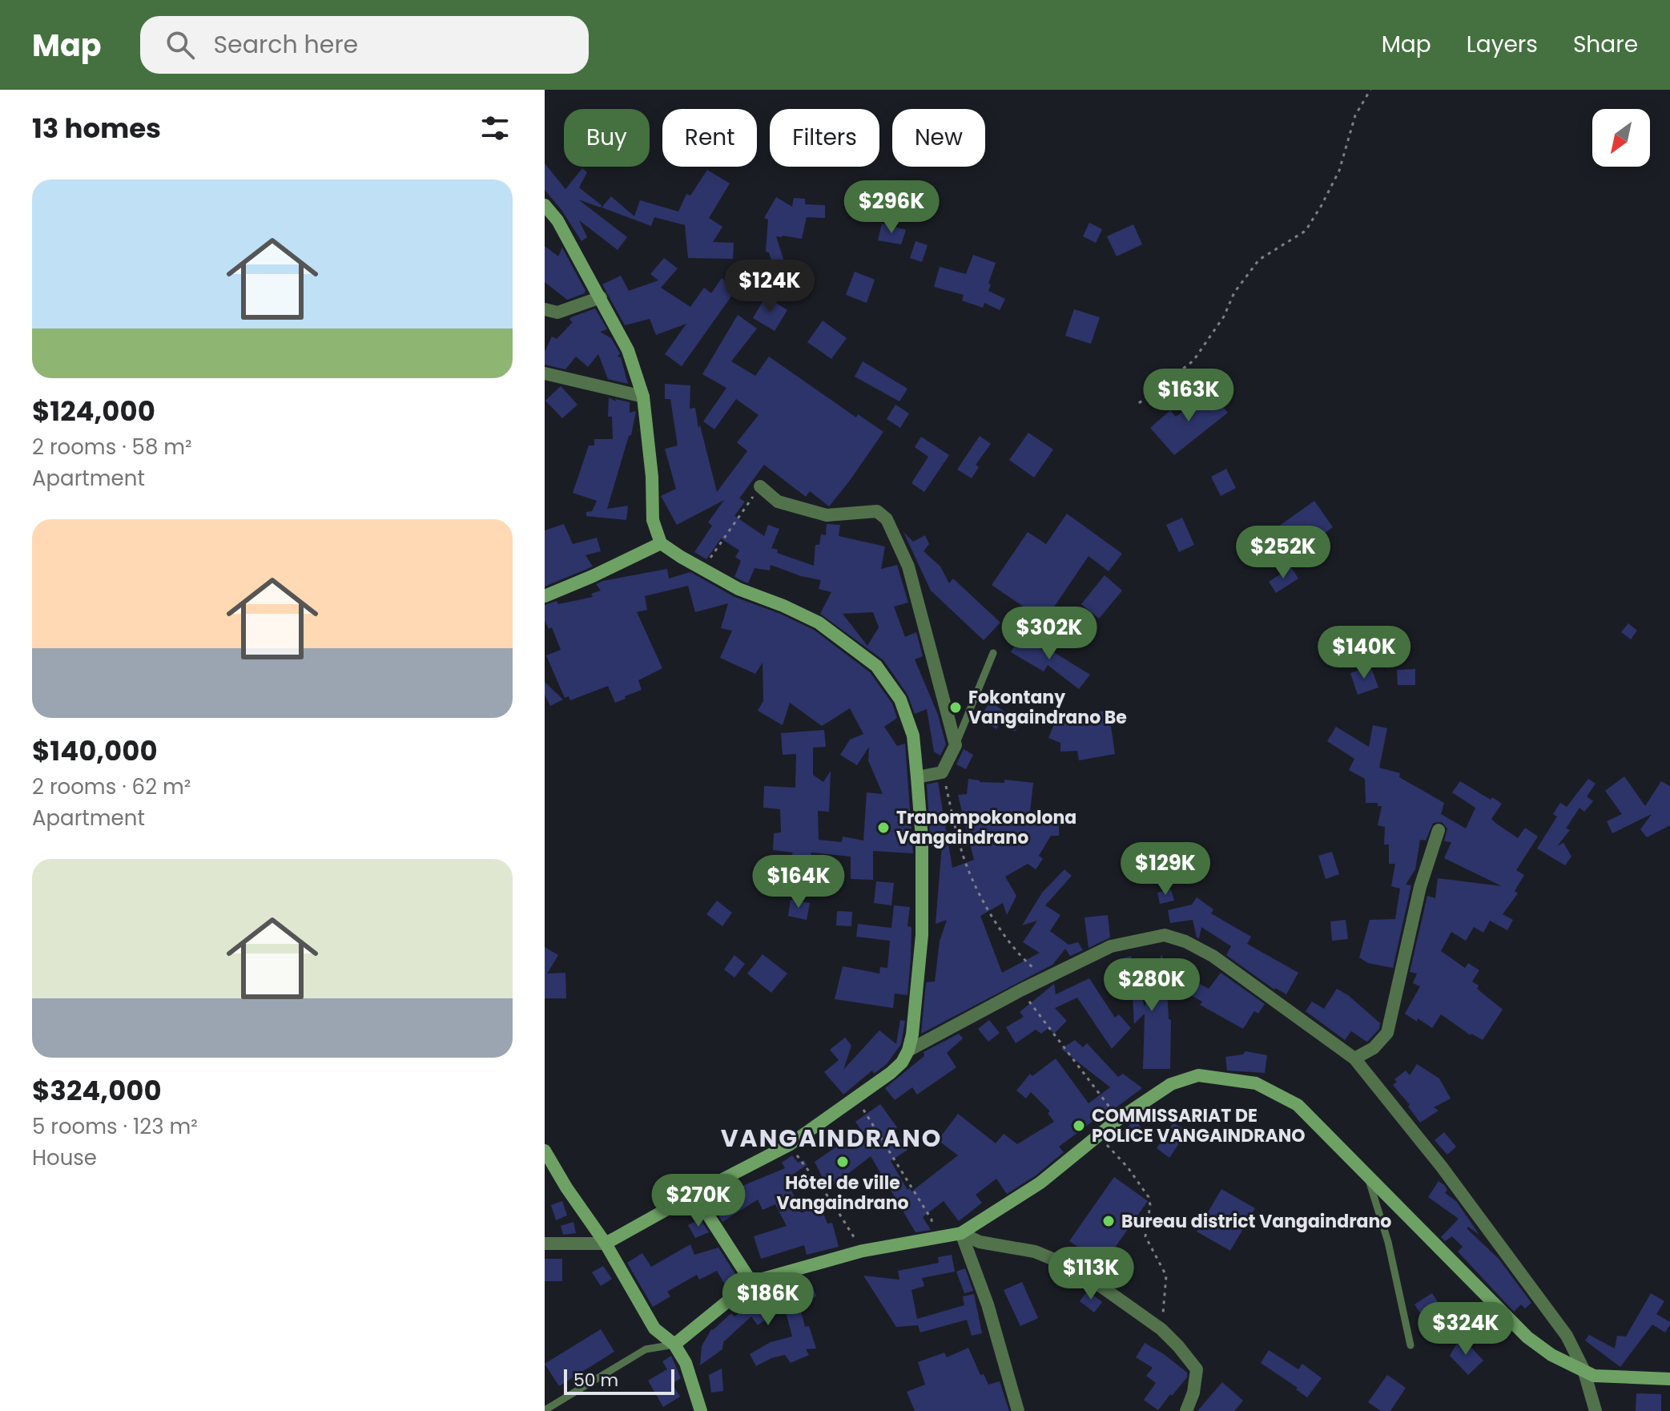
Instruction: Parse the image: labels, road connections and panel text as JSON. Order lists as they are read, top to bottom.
{
  "districts": ["VANGAINDRANO"],
  "places": [
    "Fokontany Vangaindrano Be",
    "Tranompokonolona Vangaindrano",
    "COMMISSARIAT DE POLICE VANGAINDRANO",
    "Hôtel de ville Vangaindrano",
    "Bureau district Vangaindrano"
  ],
  "scale_bar": "50 m",
  "north": "bottom left",
  "page": {
    "header": "Map",
    "search": "Search here",
    "nav": ["Map", "Layers", "Share"],
    "heading": "13 homes",
    "chip": [
      "Buy",
      "Rent",
      "Filters",
      "New"
    ],
    "list": [
      {
        "name": "$124,000",
        "note": "2 rooms · 58 m² · Apartment"
      },
      {
        "name": "$140,000",
        "note": "2 rooms · 62 m² · Apartment"
      },
      {
        "name": "$324,000",
        "note": "5 rooms · 123 m² · House"
      }
    ],
    "price": [
      "$296K",
      "$124K",
      "$163K",
      "$252K",
      "$302K",
      "$140K",
      "$129K",
      "$164K",
      "$280K",
      "$270K",
      "$113K",
      "$186K",
      "$324K"
    ],
    "scale": "50 m"
  }
}
